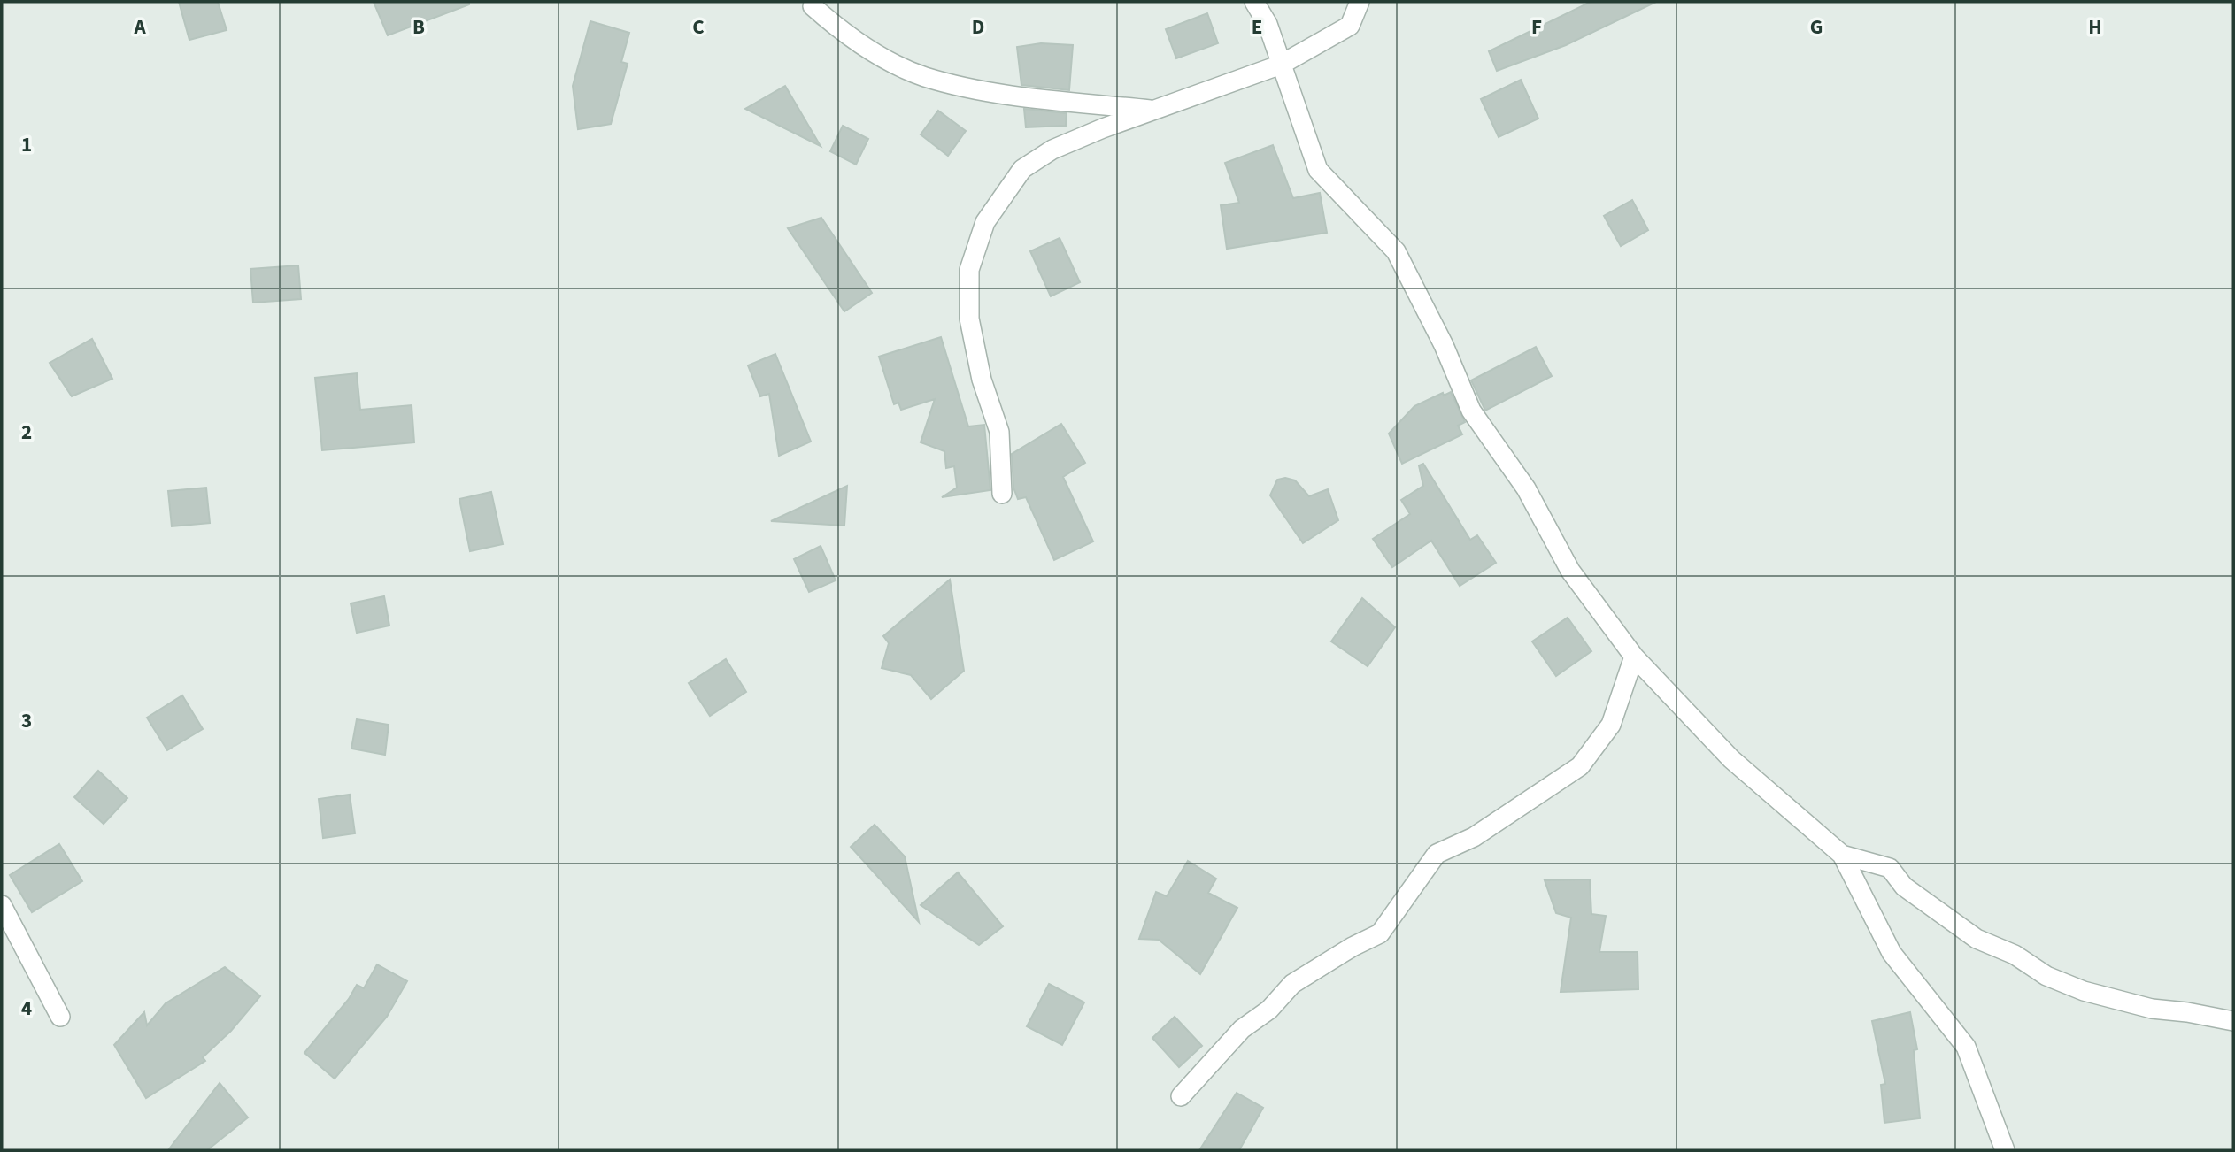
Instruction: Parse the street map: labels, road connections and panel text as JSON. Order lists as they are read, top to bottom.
{
  "grid": {
    "columns": [
      "A",
      "B",
      "C",
      "D",
      "E",
      "F",
      "G",
      "H"
    ],
    "rows": [
      "1",
      "2",
      "3",
      "4"
    ]
  }
}
